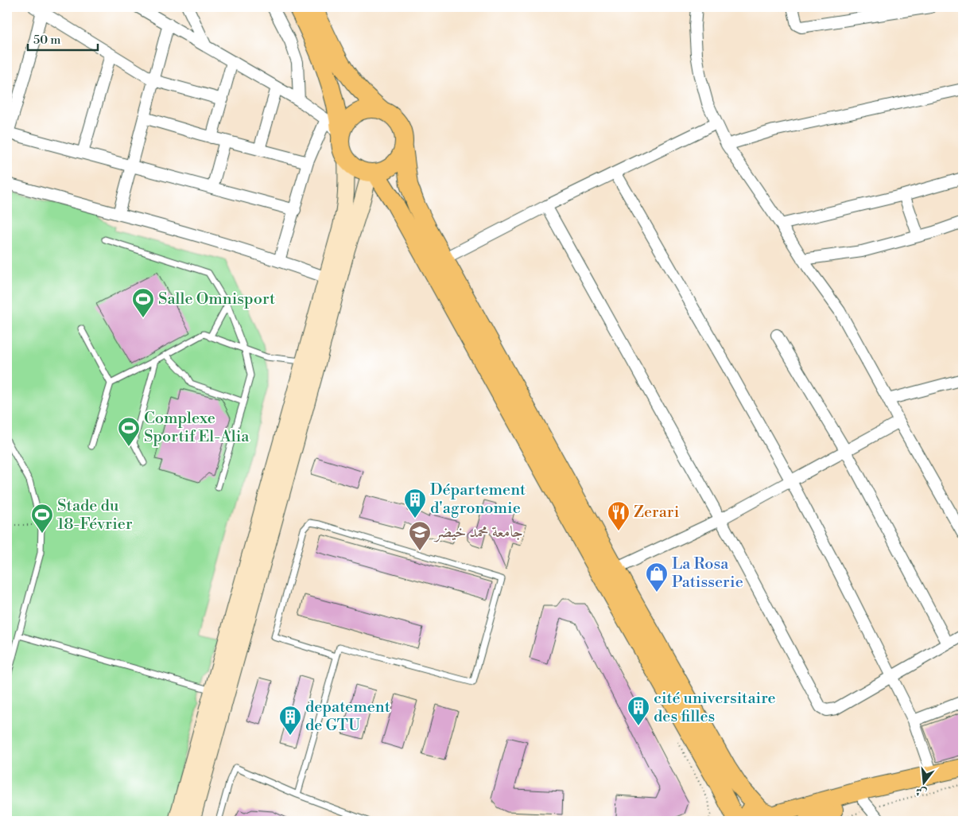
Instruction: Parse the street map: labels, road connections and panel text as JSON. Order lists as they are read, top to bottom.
{
  "places": {
    "sports": ["Salle Omnisport", "Complexe Sportif El-Alia", "Stade du 18-Février"],
    "building": ["Département d'agronomie", "cité universitaire des filles", "depatement de GTU"],
    "restaurant": ["Zerari"],
    "school or university": ["جامعة محمد خيضر"],
    "shop": ["La Rosa Patisserie"]
  },
  "scale_bar": "50 m",
  "north": "bottom"
}
